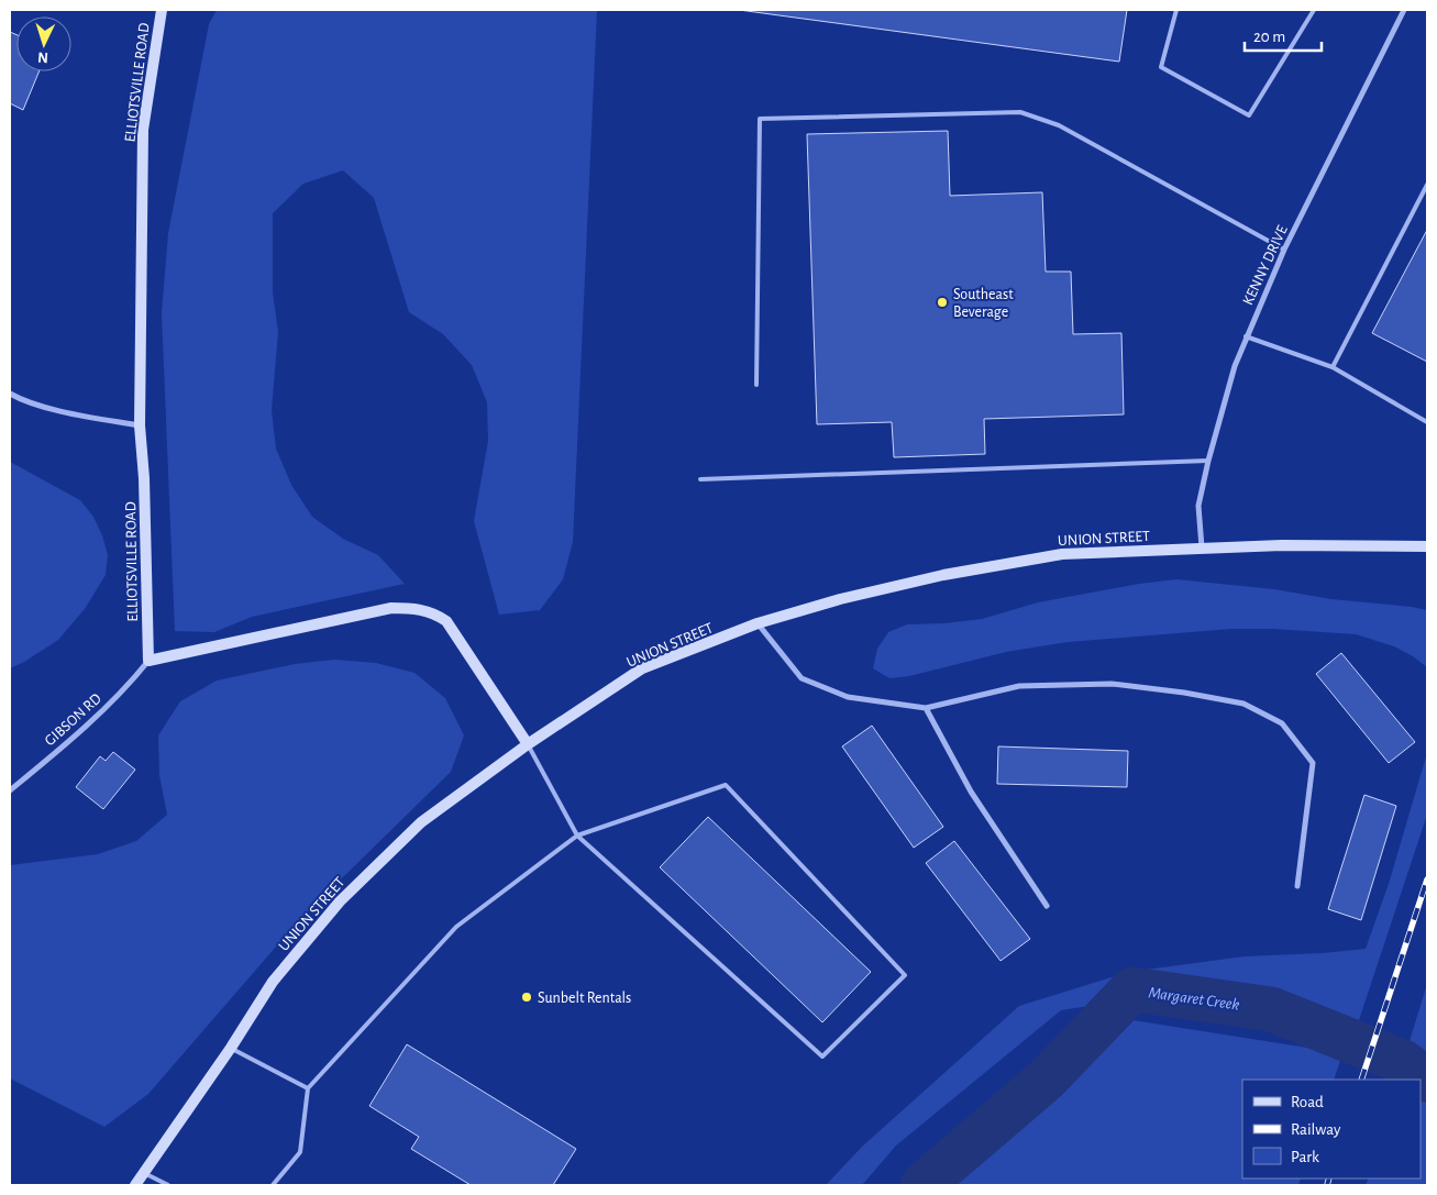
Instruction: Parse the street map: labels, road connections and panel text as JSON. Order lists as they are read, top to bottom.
{
  "streets": {
    "main road": ["ELLIOTSVILLE ROAD", "UNION STREET"],
    "street": ["KENNY DRIVE", "GIBSON RD"]
  },
  "crossings": [
    ["ELLIOTSVILLE ROAD", "GIBSON RD"],
    ["KENNY DRIVE", "UNION STREET"]
  ],
  "water": ["Margaret Creek"],
  "places": ["Southeast Beverage", "Sunbelt Rentals"],
  "legend": ["Road", "Railway", "Park"],
  "scale_bar": "20 m",
  "north": "bottom"
}
